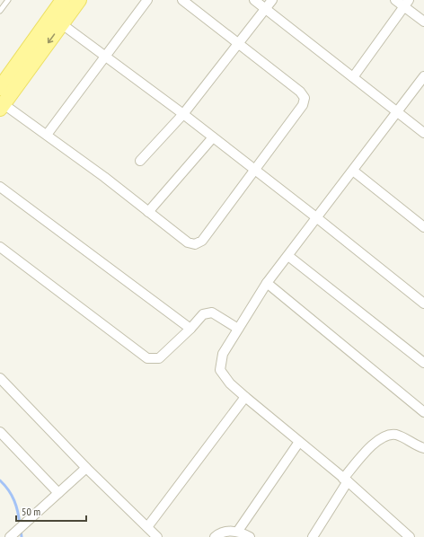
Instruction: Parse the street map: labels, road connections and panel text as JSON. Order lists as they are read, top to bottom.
{
  "scale_bar": "50 m"
}
